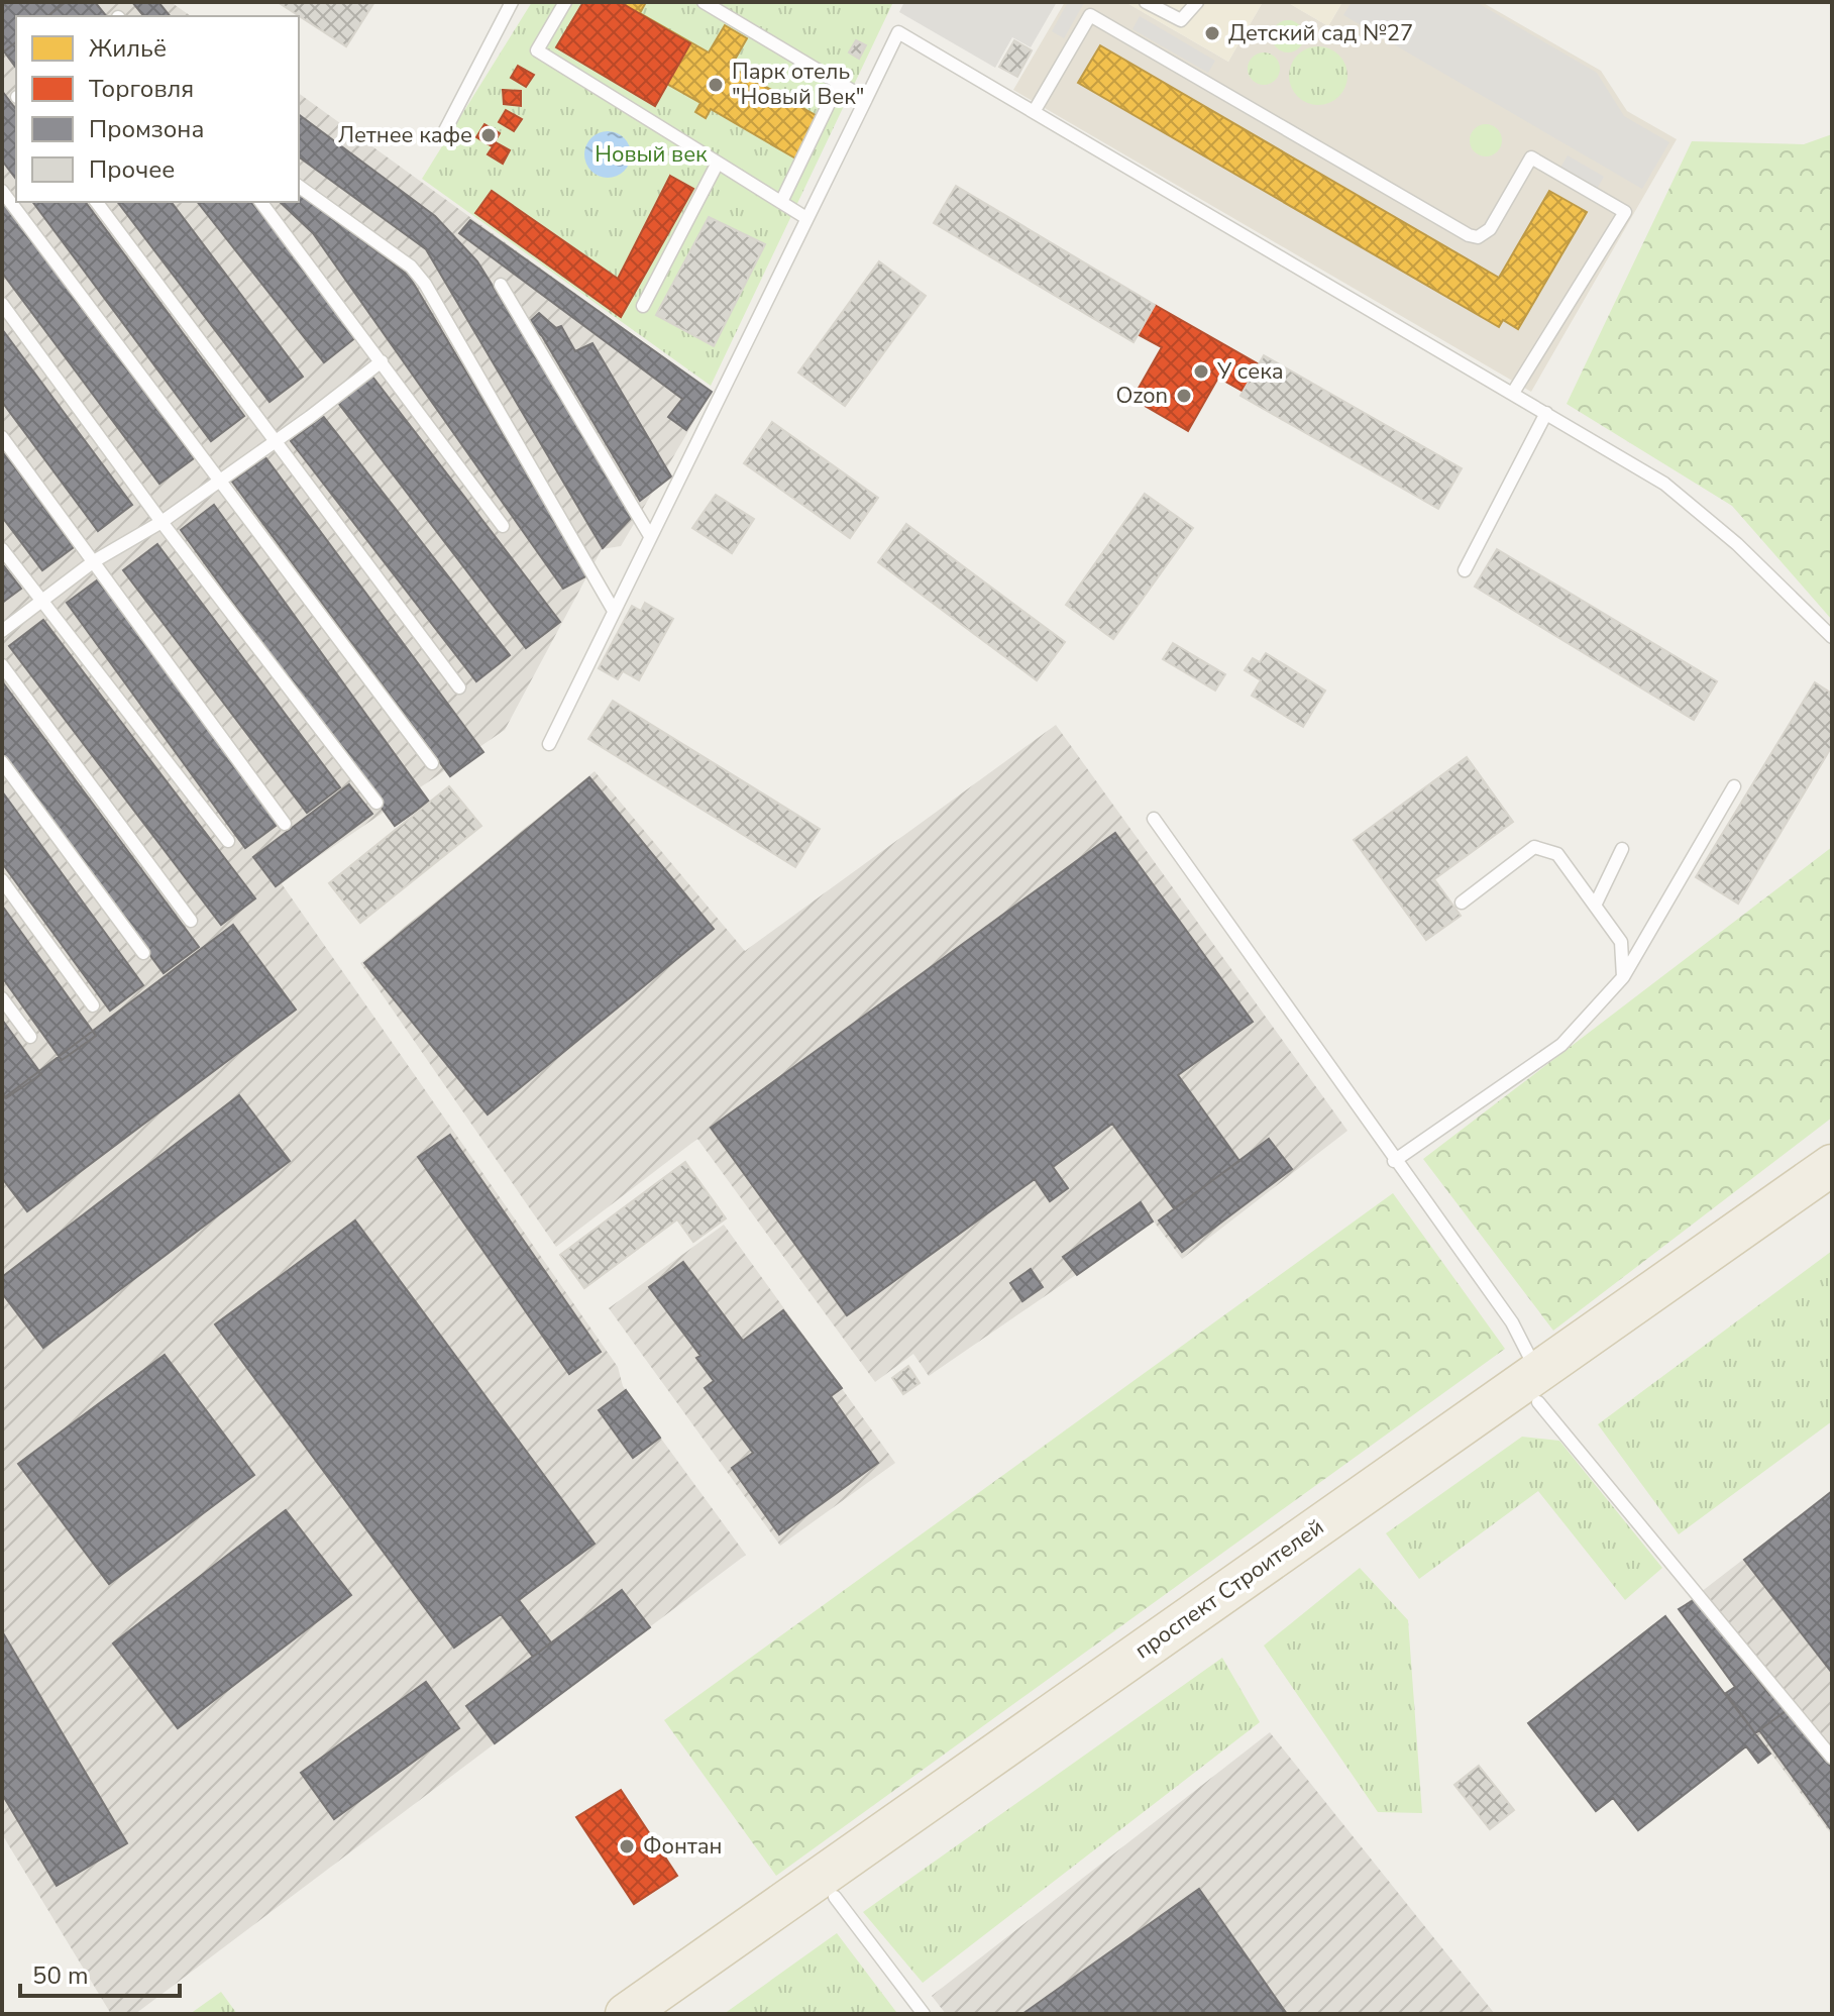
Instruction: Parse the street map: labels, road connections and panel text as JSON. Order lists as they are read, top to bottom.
{
  "streets": {
    "main road": ["проспект Строителей"]
  },
  "parks": ["Новый век"],
  "places": [
    "Детский сад №27",
    "Парк отель \"Новый Век\"",
    "Летнее кафе",
    "У сека",
    "Ozon",
    "Фонтан"
  ],
  "legend": [
    "Жильё",
    "Торговля",
    "Промзона",
    "Прочее"
  ],
  "scale_bar": "50 m"
}
